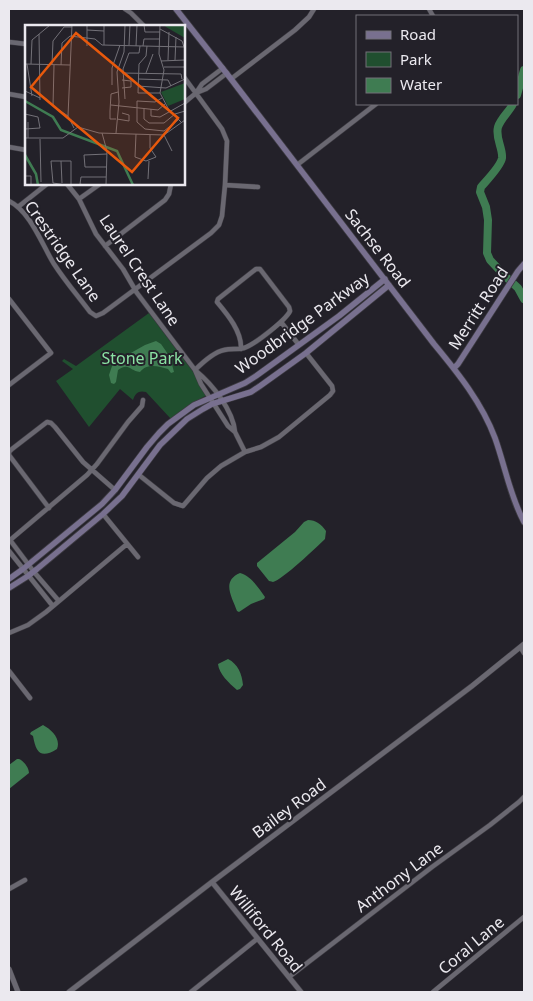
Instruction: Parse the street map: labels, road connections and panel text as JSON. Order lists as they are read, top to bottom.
{
  "streets": {
    "main road": ["Sachse Road", "Merritt Road", "Woodbridge Parkway"],
    "street": [
      "Crestridge Lane",
      "Laurel Crest Lane",
      "Bailey Road",
      "Anthony Lane",
      "Williford Road",
      "Coral Lane"
    ]
  },
  "crossings": [
    ["Sachse Road", "Merritt Road"],
    ["Sachse Road", "Woodbridge Parkway"],
    ["Crestridge Lane", "Laurel Crest Lane"],
    ["Laurel Crest Lane", "Woodbridge Parkway"],
    ["Bailey Road", "Williford Road"],
    ["Anthony Lane", "Williford Road"]
  ],
  "parks": ["Stone Park"],
  "legend": ["Road", "Park", "Water"]
}
